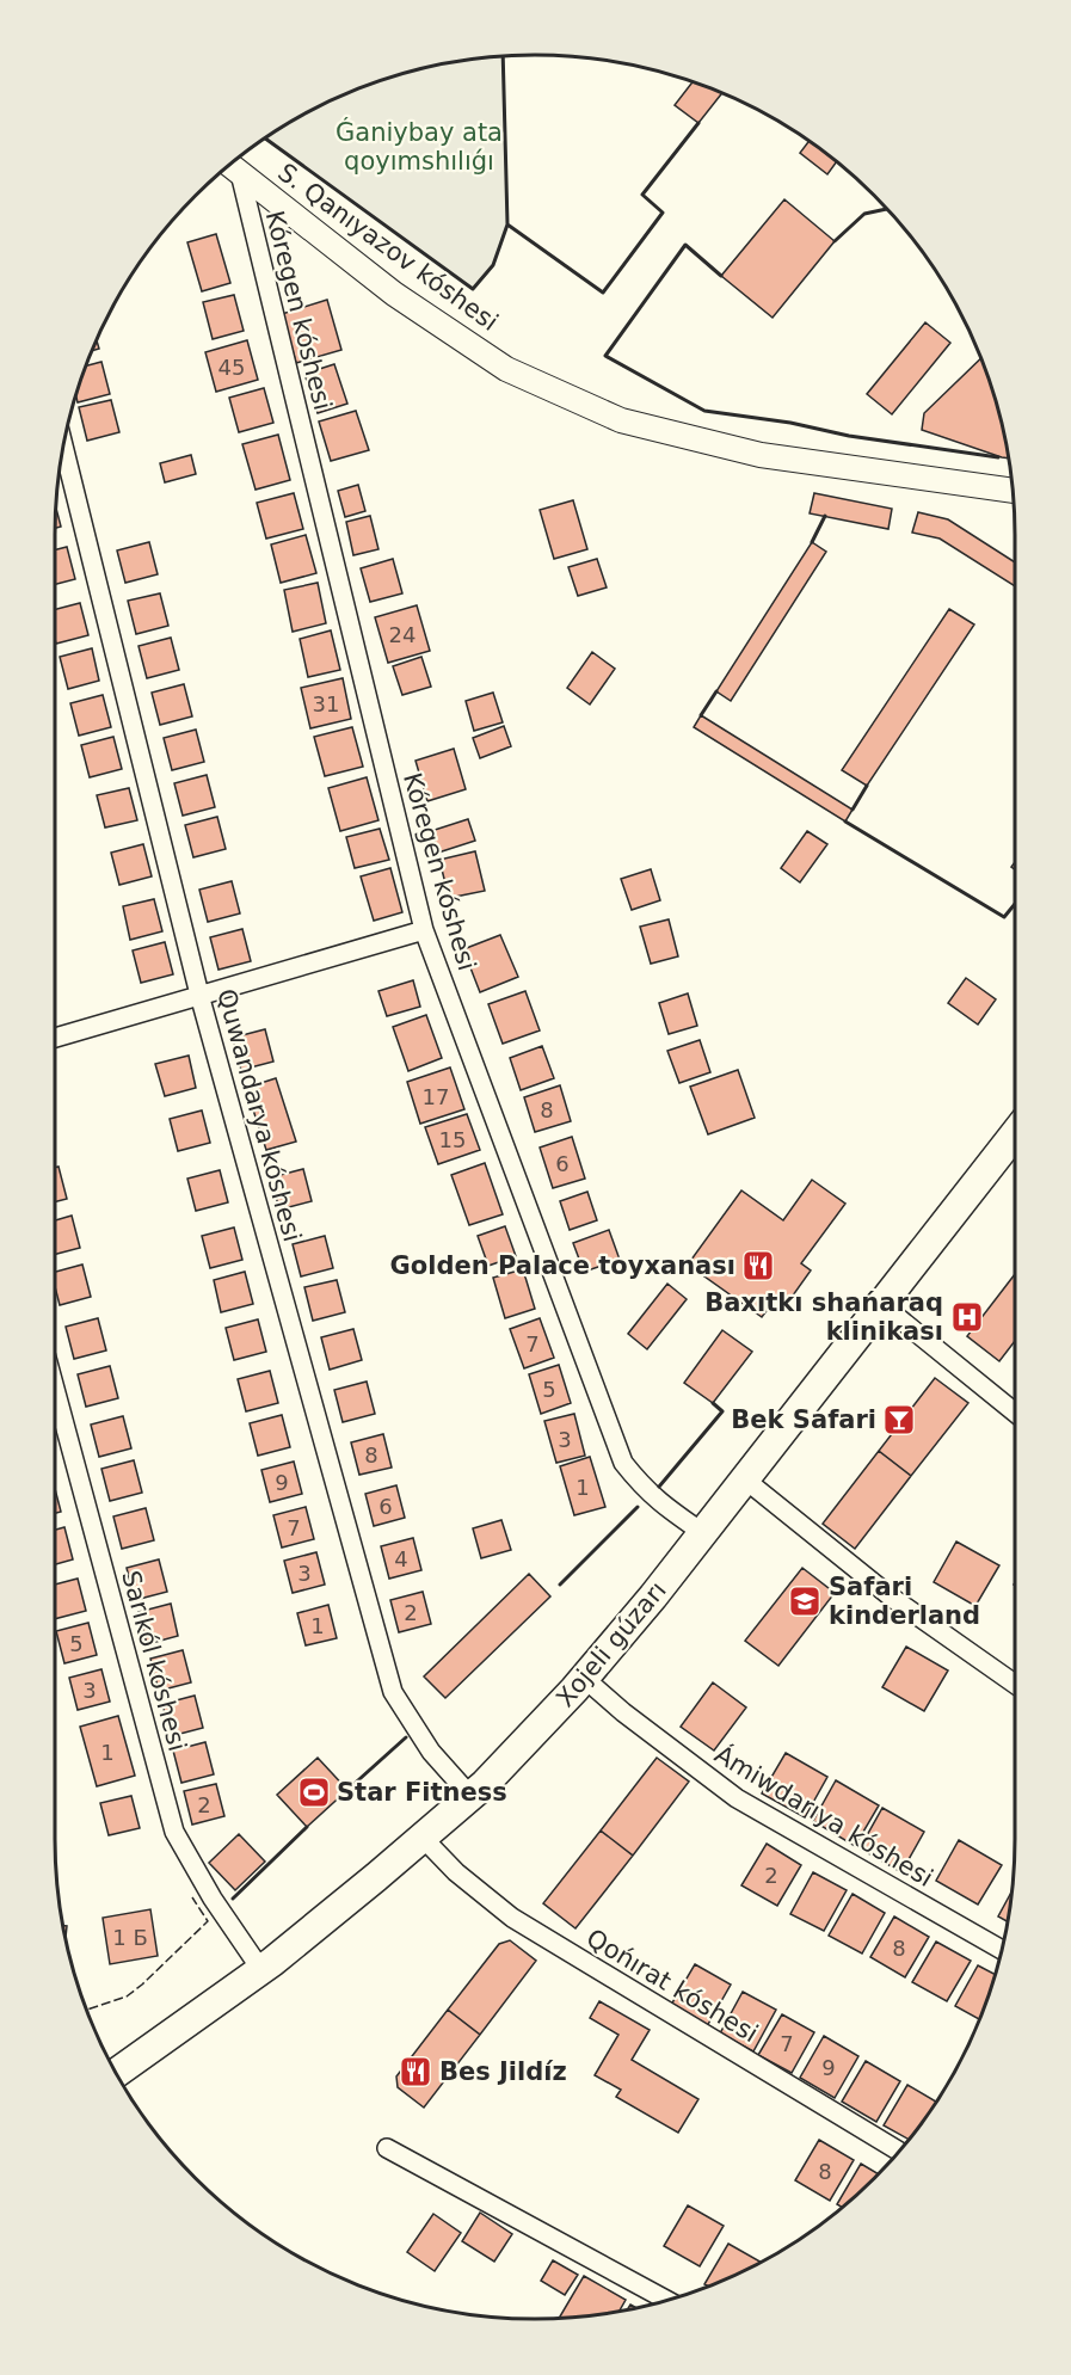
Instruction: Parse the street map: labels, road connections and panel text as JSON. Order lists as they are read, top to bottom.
{
  "streets": {
    "main road": ["Xojeli gúzarı"],
    "street": [
      "S. Qanıyazov kóshesi",
      "Kóregen kóshesi",
      "Quwandarya kóshesi",
      "Sarıkól kóshesi",
      "Ámiwdarıya kóshesi",
      "Qońırat kóshesi"
    ]
  },
  "crossings": [
    ["S. Qanıyazov kóshesi", "Kóregen kóshesi"],
    ["Kóregen kóshesi", "Xojeli gúzarı"],
    ["Quwandarya kóshesi", "Xojeli gúzarı"],
    ["Xojeli gúzarı", "Sarıkól kóshesi"],
    ["Xojeli gúzarı", "Ámiwdarıya kóshesi"],
    ["Xojeli gúzarı", "Qońırat kóshesi"]
  ],
  "parks": ["Ǵaniybay ata qoyımshılıǵı"],
  "places": {
    "restaurant": ["Golden Palace toyxanası", "Bes Jildíz"],
    "hospital": ["Baxıtkı shańaraq klinikası"],
    "bar": ["Bek Safari"],
    "school or university": ["Safari kinderland"],
    "sports": ["Star Fitness"]
  },
  "house_numbers": [
    "45",
    "24",
    "31",
    "17",
    "8",
    "15",
    "6",
    "7",
    "5",
    "3",
    "8",
    "9",
    "1",
    "6",
    "7",
    "4",
    "3",
    "2",
    "1",
    "5",
    "3",
    "1",
    "2",
    "2",
    "1 Б",
    "8",
    "7",
    "9",
    "8"
  ]
}
